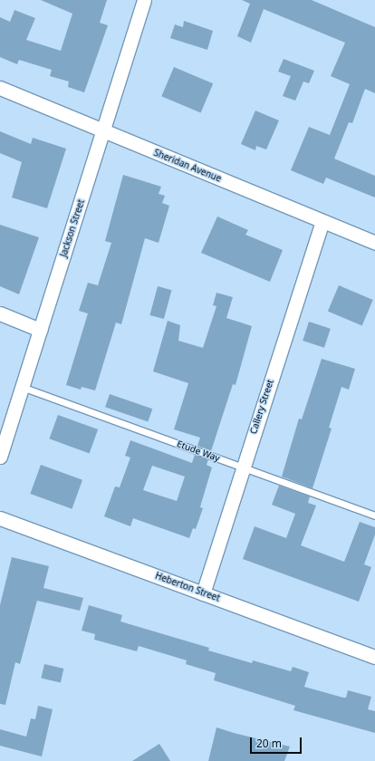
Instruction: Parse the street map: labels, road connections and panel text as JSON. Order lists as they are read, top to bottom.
{
  "streets": {
    "street": [
      "Sheridan Avenue",
      "Jackson Street",
      "Callery Street",
      "Heberton Street"
    ],
    "lane": ["Etude Way"]
  },
  "crossings": [
    ["Sheridan Avenue", "Jackson Street"],
    ["Sheridan Avenue", "Callery Street"],
    ["Jackson Street", "Etude Way"],
    ["Callery Street", "Etude Way"],
    ["Callery Street", "Heberton Street"]
  ],
  "scale_bar": "20 m"
}
